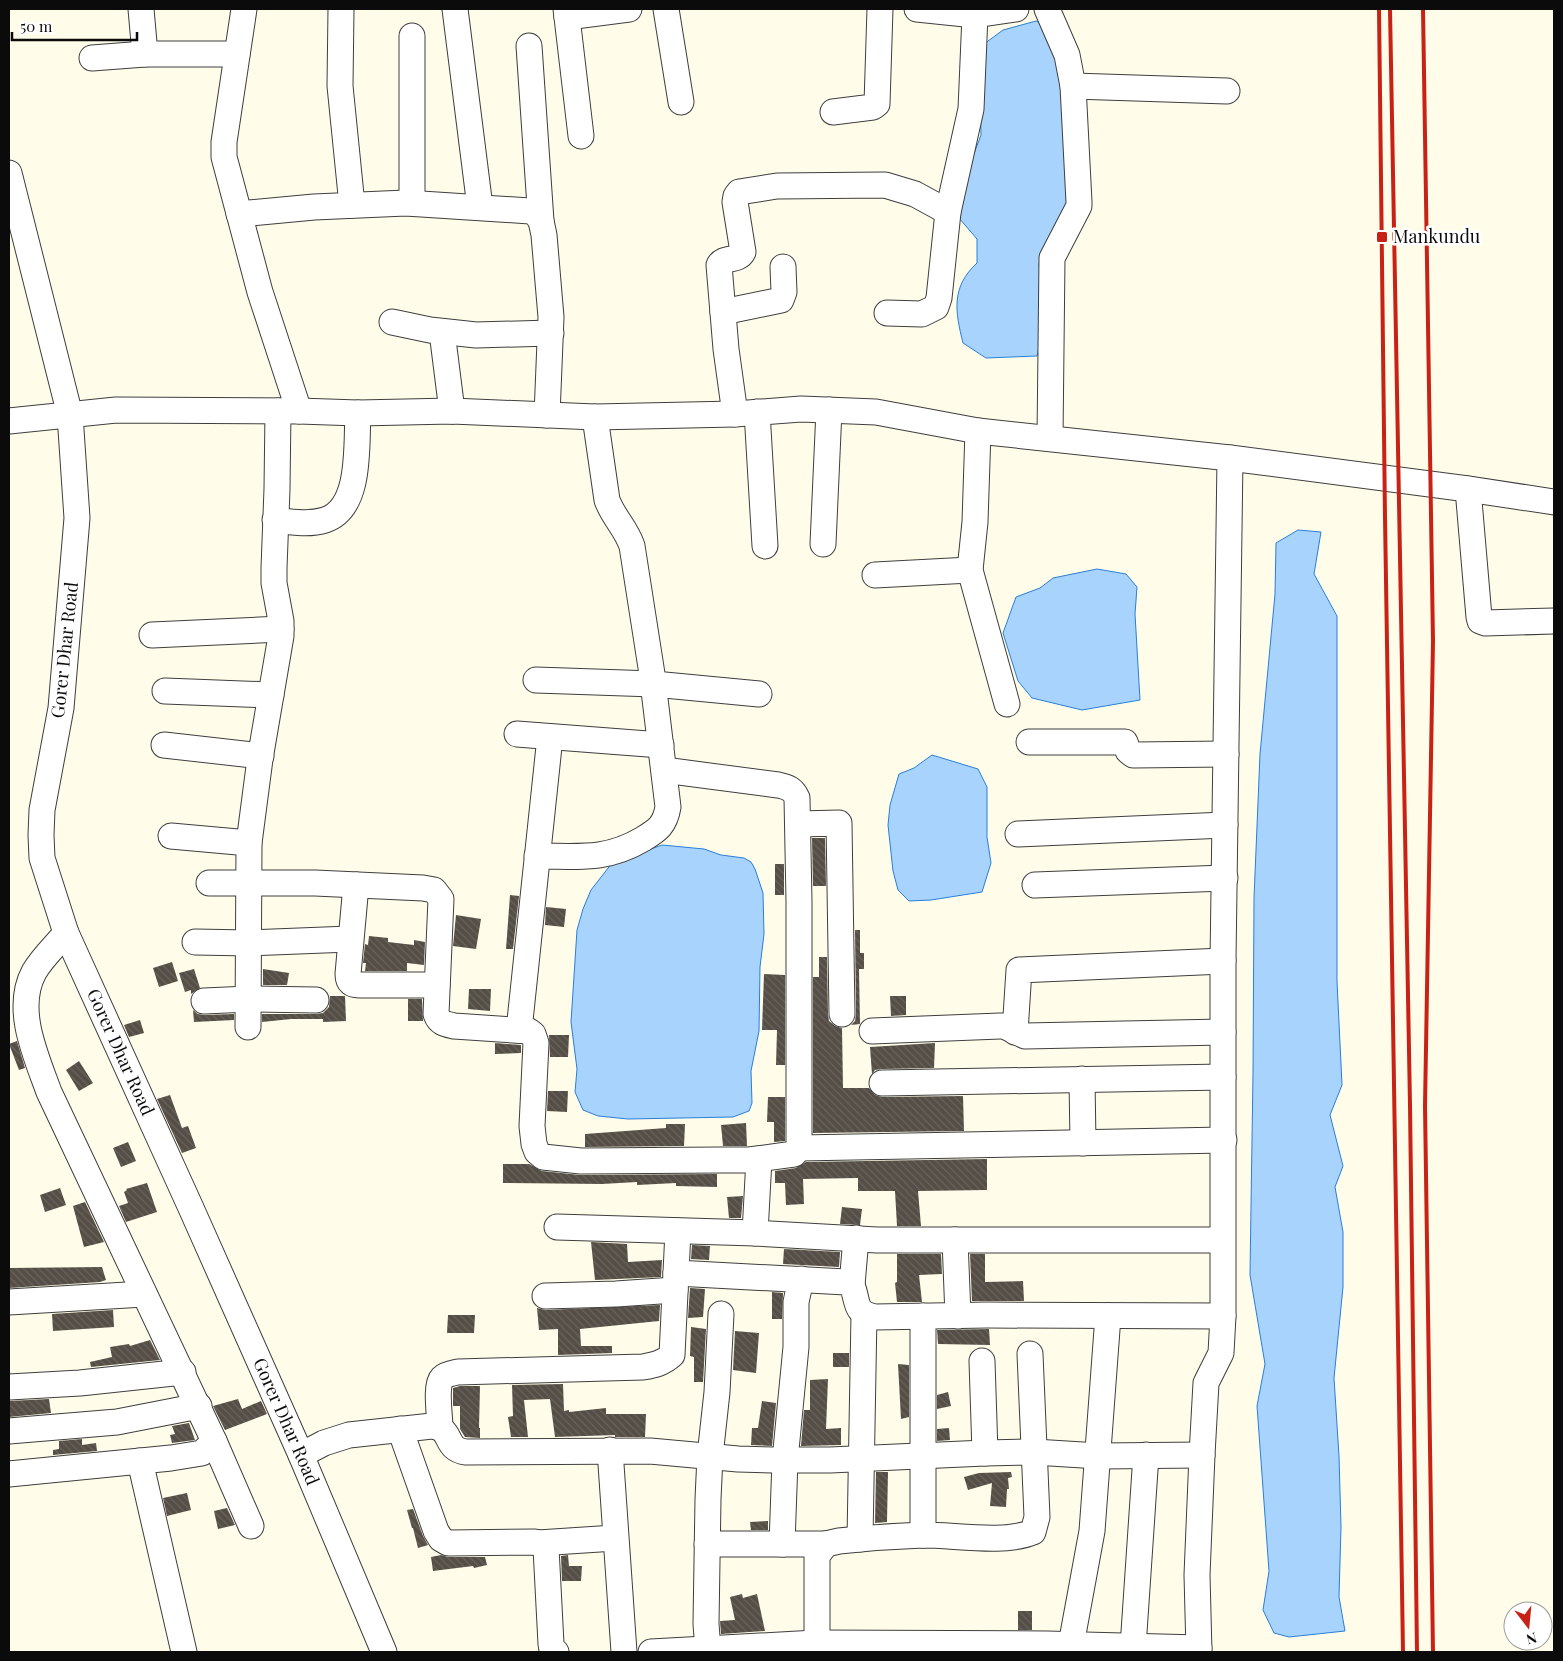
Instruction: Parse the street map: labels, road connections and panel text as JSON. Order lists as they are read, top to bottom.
{
  "streets": {
    "street": ["Gorer Dhar Road"]
  },
  "places": {
    "transit": ["Mankundu"]
  },
  "scale_bar": "50 m",
  "north": "bottom"
}
